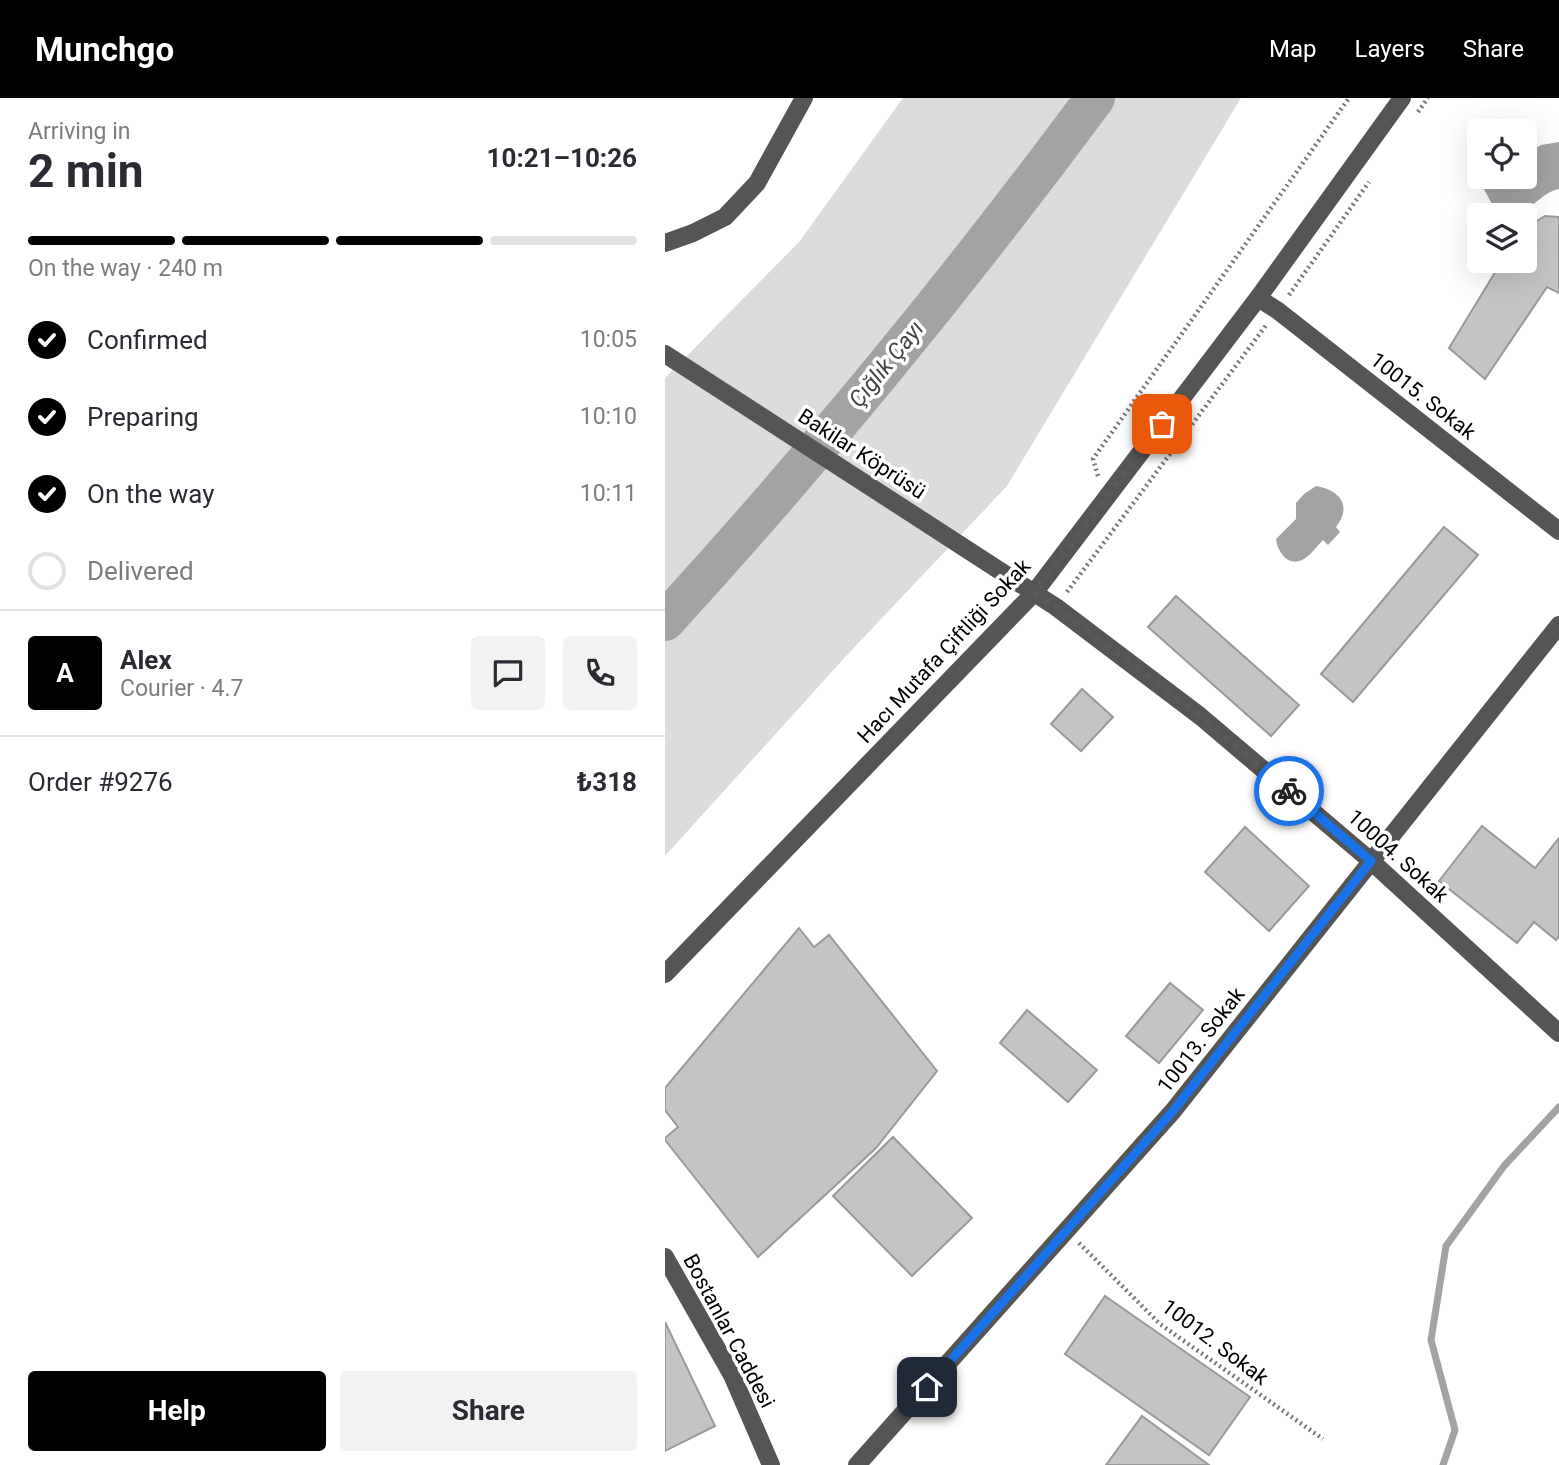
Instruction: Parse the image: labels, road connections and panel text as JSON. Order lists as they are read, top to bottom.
{
  "streets": {
    "street": [
      "10015. Sokak",
      "Bakilar Köprüsü",
      "Hacı Mutafa Çiftliği Sokak",
      "10004. Sokak",
      "10013. Sokak",
      "Bostanlar Caddesi"
    ],
    "path": ["10012. Sokak"]
  },
  "crossings": [
    ["10015. Sokak", "Hacı Mutafa Çiftliği Sokak"],
    ["Bakilar Köprüsü", "Hacı Mutafa Çiftliği Sokak"],
    ["Bakilar Köprüsü", "10004. Sokak"],
    ["Hacı Mutafa Çiftliği Sokak", "10004. Sokak"],
    ["10004. Sokak", "10013. Sokak"],
    ["10013. Sokak", "10012. Sokak"]
  ],
  "water": ["Çığlık Çayı"],
  "page": {
    "header": "Munchgo",
    "nav": ["Map", "Layers", "Share"],
    "heading": ["2 min", "Arriving in", "10:21–10:26"],
    "panel": [
      "Alex",
      "Courier · 4.7",
      "Order #9276",
      "₺318"
    ],
    "bar": "On the way · 240 m",
    "list": [
      ["Confirmed", "10:05"],
      ["Preparing", "10:10"],
      ["On the way", "10:11"],
      "Delivered"
    ],
    "round": "A",
    "buttons": ["Help", "Share"]
  }
}
